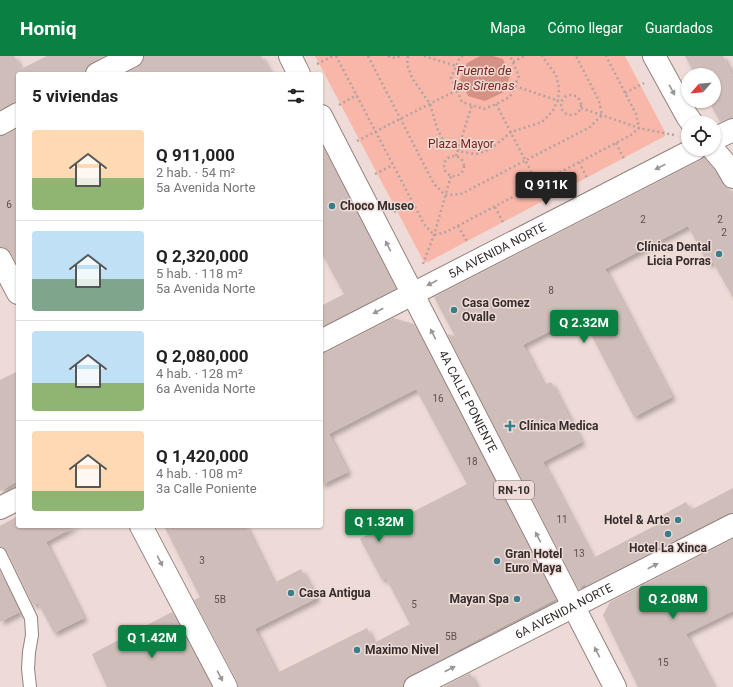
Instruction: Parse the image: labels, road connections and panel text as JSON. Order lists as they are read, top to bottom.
{
  "streets": {
    "main road": [
      "5A AVENIDA NORTE",
      "4A CALLE PONIENTE",
      "RN-10",
      "6A AVENIDA NORTE"
    ]
  },
  "crossings": [
    ["5A AVENIDA NORTE", "4A CALLE PONIENTE"],
    ["4A CALLE PONIENTE", "6A AVENIDA NORTE"]
  ],
  "one_way": ["5A AVENIDA NORTE", "4A CALLE PONIENTE", "6A AVENIDA NORTE"],
  "water": ["Fuente de las Sirenas"],
  "parks": ["Plaza Mayor"],
  "places": {
    "other": [
      "Choco Museo",
      "Clínica Dental Licia Porras",
      "Casa Gomez Ovalle",
      "Hotel & Arte",
      "Hotel La Xinca",
      "Gran Hotel Euro Maya",
      "Casa Antigua",
      "Mayan Spa",
      "Maximo Nivel"
    ],
    "health": ["Clínica Medica"]
  },
  "house_numbers": [
    "6",
    "2",
    "2",
    "2",
    "8",
    "16",
    "18",
    "11",
    "13",
    "3",
    "5B",
    "5",
    "5B",
    "15"
  ],
  "north": "bottom left",
  "page": {
    "header": "Homiq",
    "nav": ["Mapa", "Cómo llegar", "Guardados"],
    "heading": "5 viviendas",
    "list": [
      {
        "name": "Q 911,000",
        "note": "2 hab. · 54 m² · 5a Avenida Norte"
      },
      {
        "name": "Q 2,320,000",
        "note": "5 hab. · 118 m² · 5a Avenida Norte"
      },
      {
        "name": "Q 2,080,000",
        "note": "4 hab. · 128 m² · 6a Avenida Norte"
      },
      {
        "name": "Q 1,420,000",
        "note": "4 hab. · 108 m² · 3a Calle Poniente"
      }
    ],
    "price": [
      "Q 911K",
      "Q 2.32M",
      "Q 1.32M",
      "Q 2.08M",
      "Q 1.42M"
    ]
  }
}
